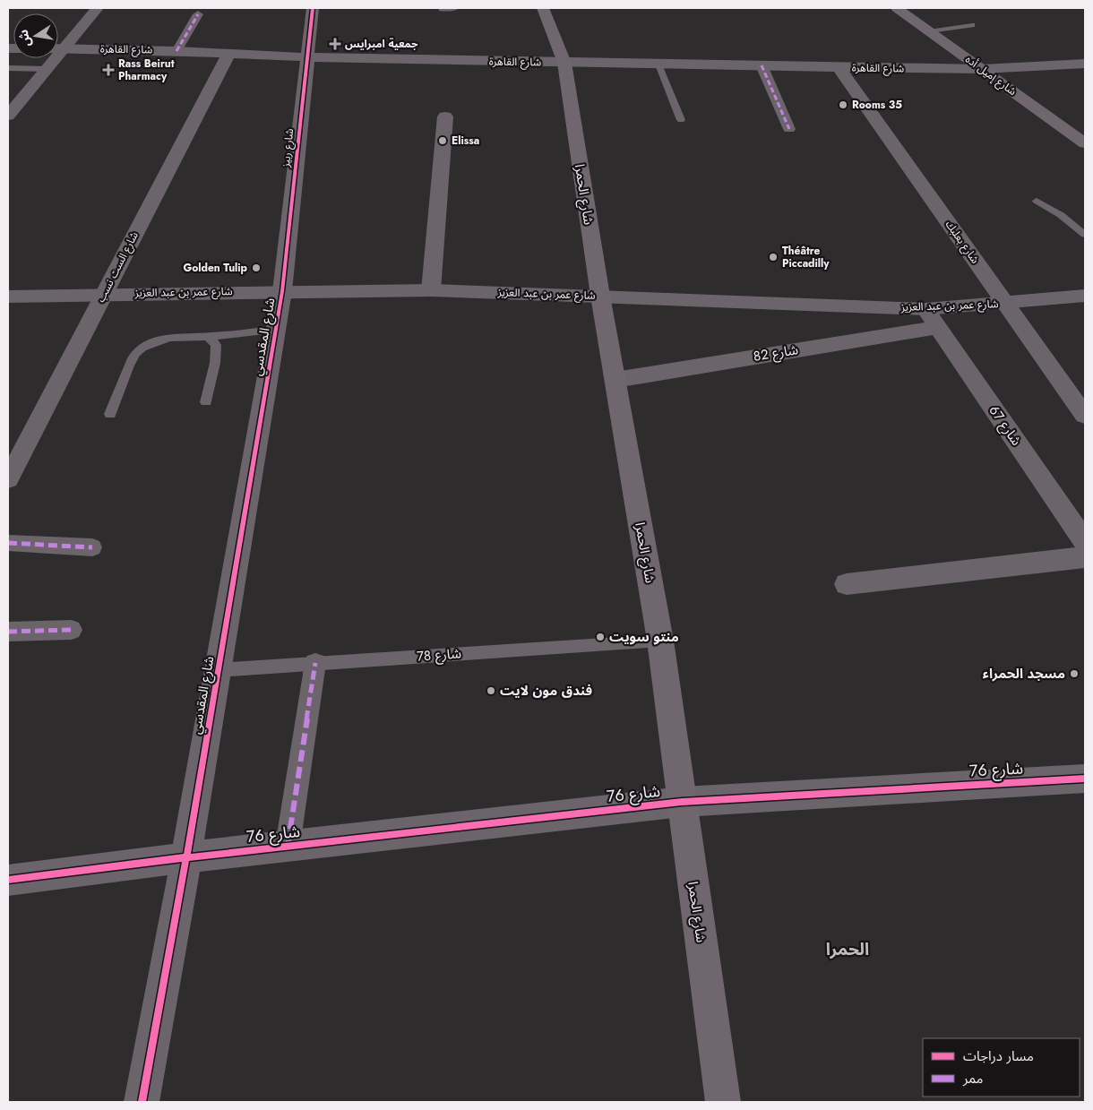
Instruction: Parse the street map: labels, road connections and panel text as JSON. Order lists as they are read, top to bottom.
{
  "streets": {
    "main road": ["شارع إميل أده", "شارع الحمرا"],
    "street": [
      "شارع القاهرة",
      "شارع ربيز",
      "شارع بعلبك",
      "شارع الست نسب",
      "شارع عمر بن عبد العزيز",
      "شارع المقدسي",
      "شارع 82",
      "شارع 67",
      "شارع 76"
    ],
    "lane": ["شارع 78"]
  },
  "crossings": [
    ["شارع القاهرة", "شارع إميل أده"],
    ["شارع القاهرة", "شارع ربيز"],
    ["شارع القاهرة", "شارع الحمرا"],
    ["شارع القاهرة", "شارع بعلبك"],
    ["شارع القاهرة", "شارع الست نسب"],
    ["شارع ربيز", "شارع عمر بن عبد العزيز"],
    ["شارع ربيز", "شارع المقدسي"],
    ["شارع الحمرا", "شارع عمر بن عبد العزيز"],
    ["شارع الحمرا", "شارع 82"],
    ["شارع الحمرا", "شارع 78"],
    ["شارع الحمرا", "شارع 76"],
    ["شارع بعلبك", "شارع عمر بن عبد العزيز"],
    ["شارع الست نسب", "شارع عمر بن عبد العزيز"],
    ["شارع عمر بن عبد العزيز", "شارع المقدسي"],
    ["شارع عمر بن عبد العزيز", "شارع 67"],
    ["شارع المقدسي", "شارع 78"],
    ["شارع المقدسي", "شارع 76"],
    ["شارع 82", "شارع 67"]
  ],
  "districts": ["الحمرا"],
  "places": {
    "health": ["جمعية امبرايس", "Rass Beirut Pharmacy"],
    "other": [
      "Rooms 35",
      "Elissa",
      "Théâtre Piccadilly",
      "Golden Tulip",
      "منتو سويت",
      "مسجد الحمراء",
      "فندق مون لايت"
    ]
  },
  "legend": ["مسار دراجات", "ممر"],
  "north": "left"
}
